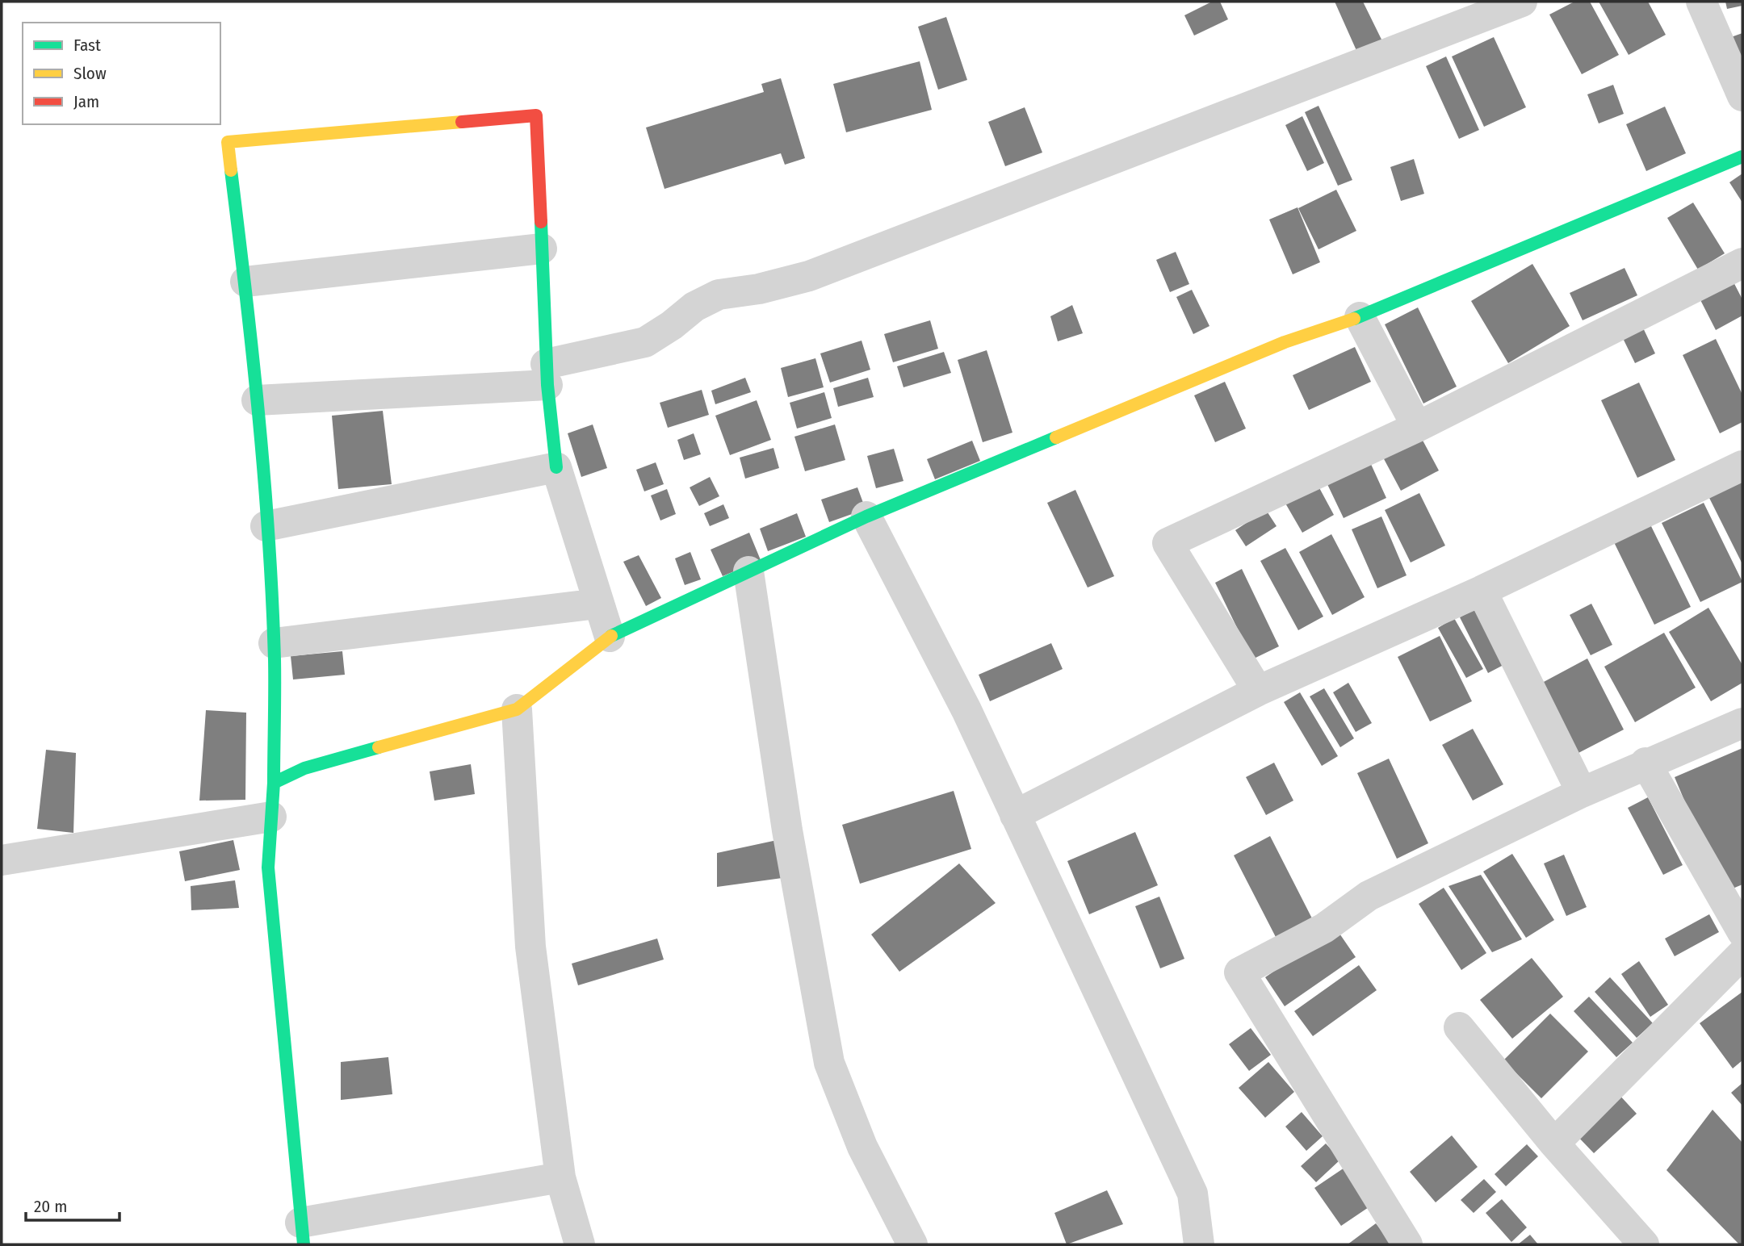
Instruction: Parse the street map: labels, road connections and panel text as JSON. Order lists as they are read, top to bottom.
{
  "legend": ["Fast", "Slow", "Jam"],
  "scale_bar": "20 m"
}
